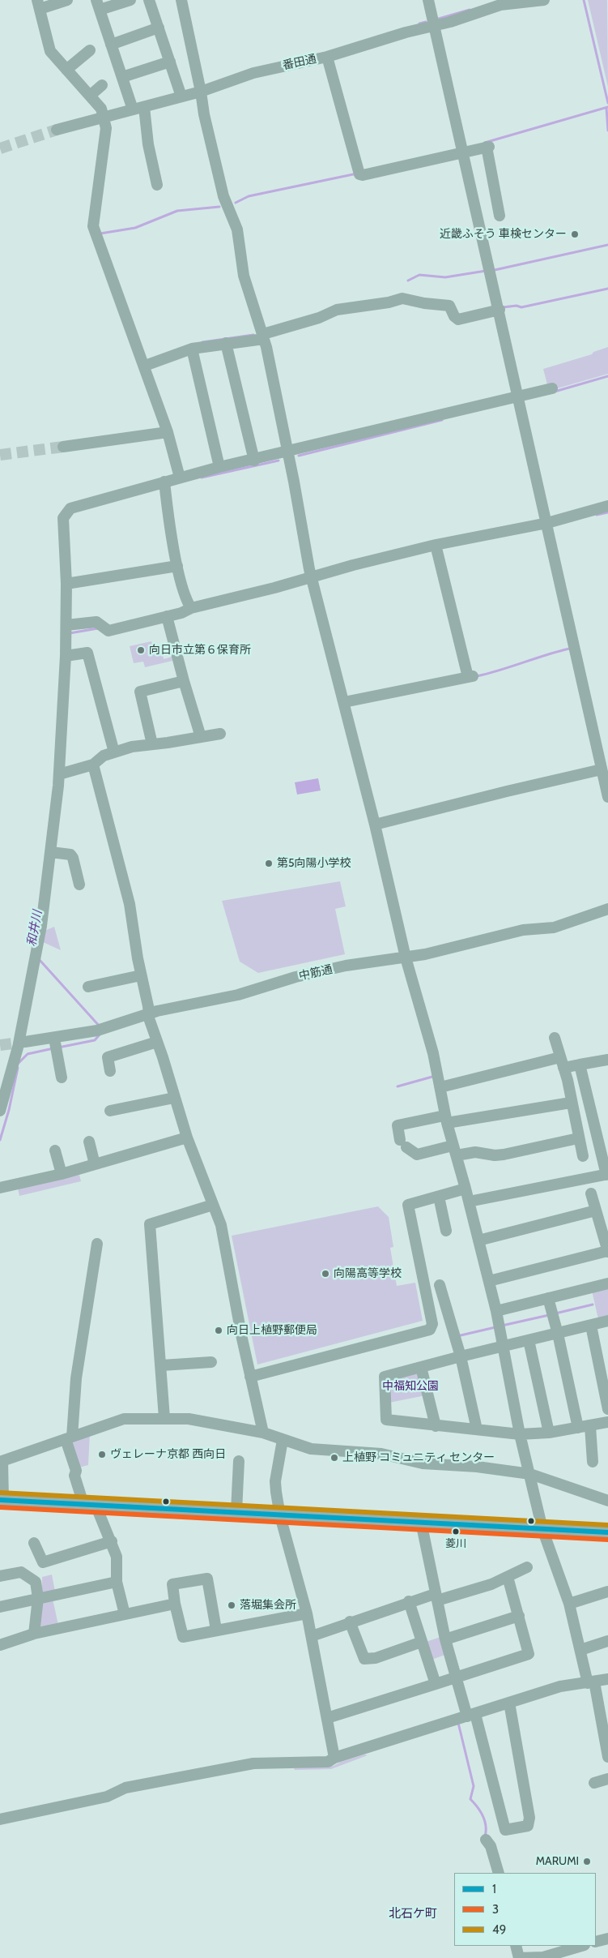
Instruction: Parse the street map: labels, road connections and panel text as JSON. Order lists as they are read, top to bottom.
{
  "streets": {
    "street": ["番田通", "中筋通"]
  },
  "districts": ["北石ケ町"],
  "water": ["和井川"],
  "parks": ["中福知公園"],
  "places": [
    "近畿ふそう 車検センター",
    "向日市立第６保育所",
    "第5向陽小学校",
    "向陽高等学校",
    "向日上植野郵便局",
    "ヴェレーナ京都 西向日",
    "上植野 コミュニティ センター",
    "菱川",
    "落堀集会所",
    "MARUMI"
  ],
  "lines": ["transit line 49", "transit line 1", "transit line 3"],
  "legend": ["1", "3", "49"]
}
